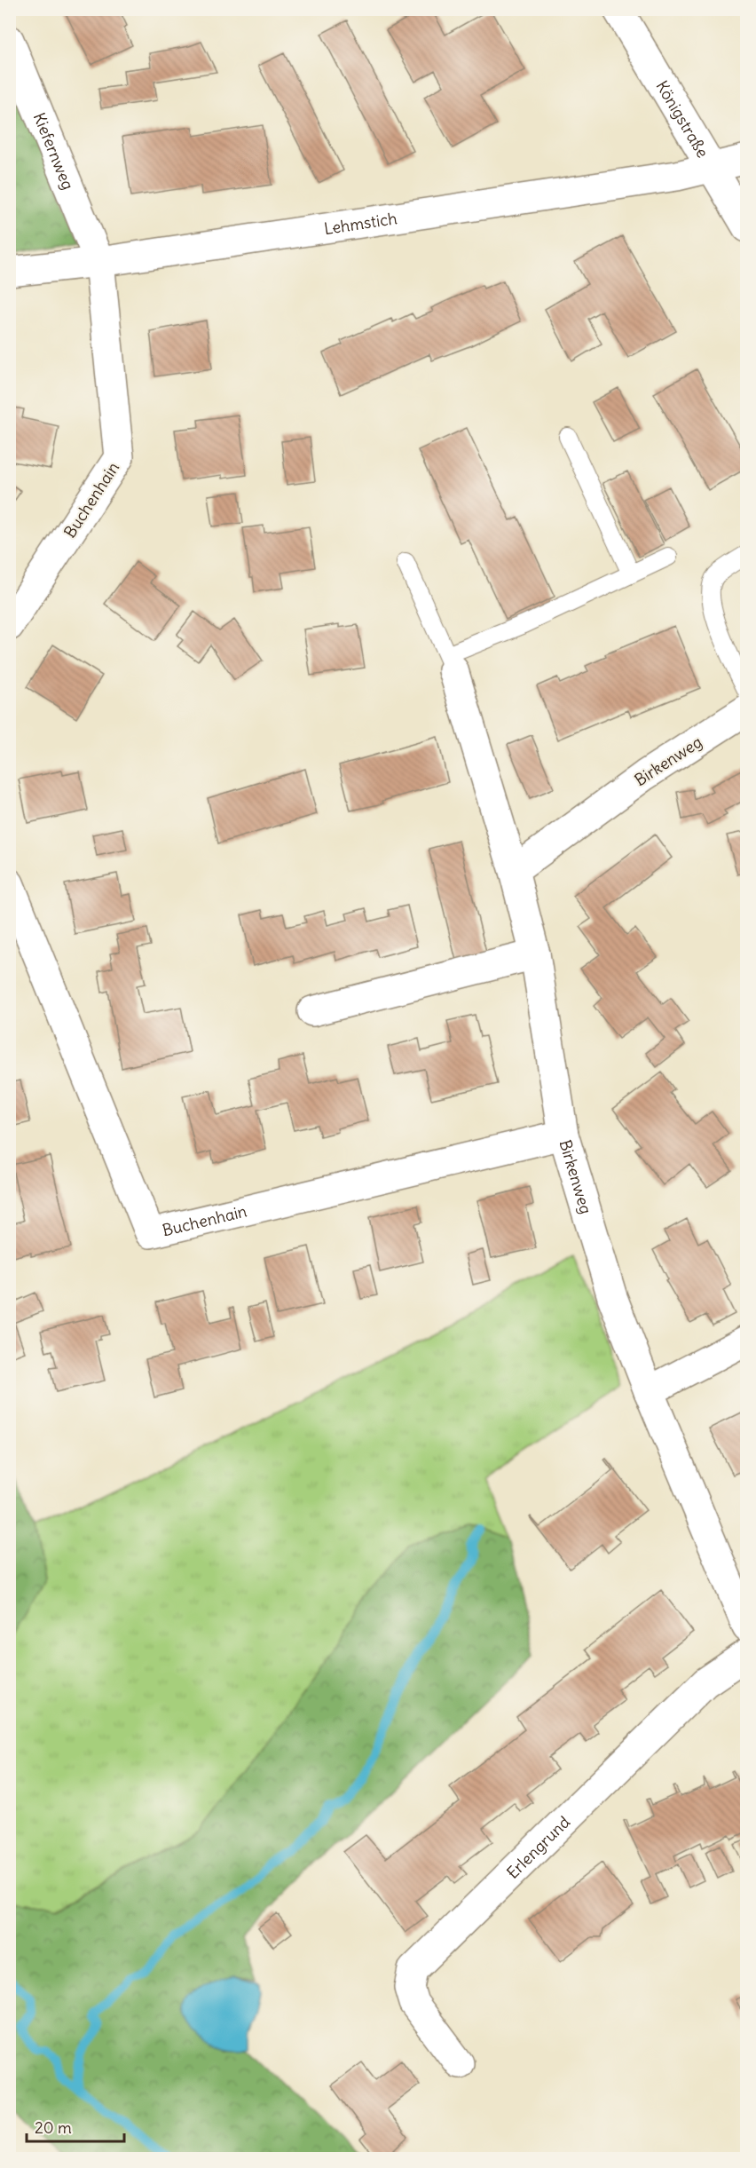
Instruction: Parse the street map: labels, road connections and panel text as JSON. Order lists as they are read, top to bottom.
{
  "streets": {
    "street": [
      "Königstraße",
      "Kiefernweg",
      "Lehmstich",
      "Buchenhain",
      "Birkenweg",
      "Erlengrund"
    ]
  },
  "crossings": [
    ["Königstraße", "Lehmstich"],
    ["Kiefernweg", "Lehmstich"],
    ["Kiefernweg", "Buchenhain"],
    ["Lehmstich", "Buchenhain"],
    ["Buchenhain", "Birkenweg"]
  ],
  "scale_bar": "20 m"
}
